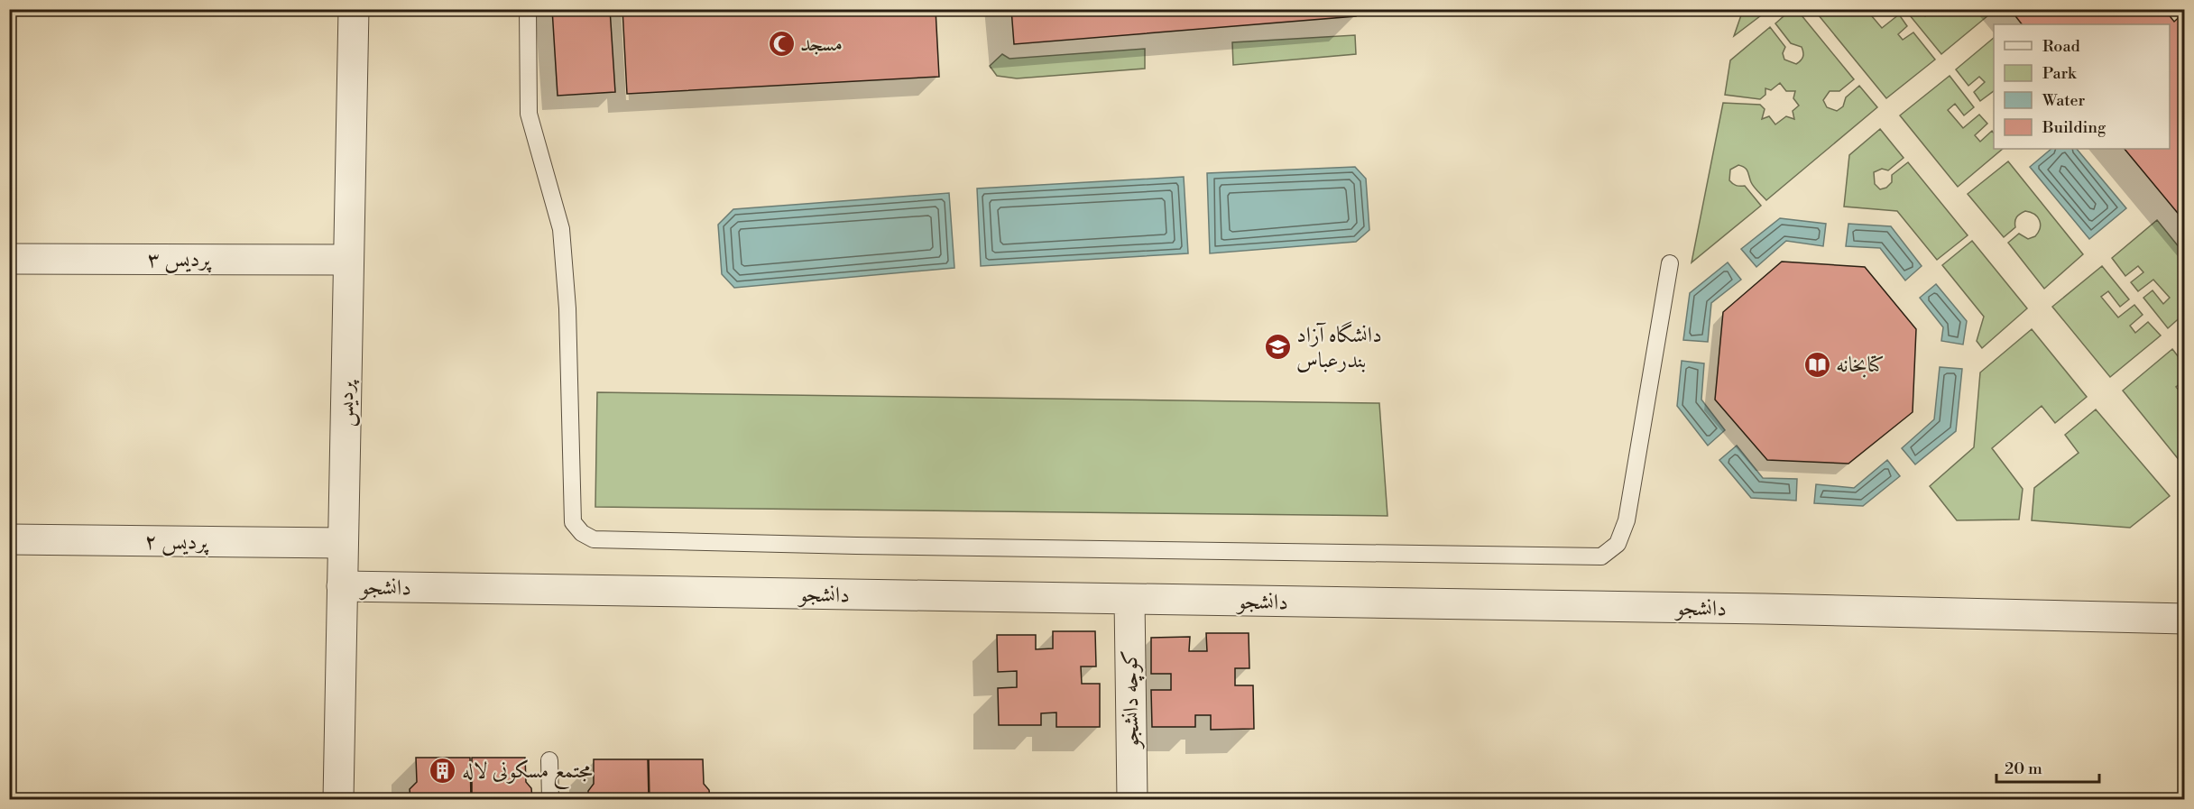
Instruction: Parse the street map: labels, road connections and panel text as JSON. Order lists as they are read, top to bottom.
{
  "streets": {
    "street": [
      "پردیس ۳",
      "پردیس",
      "پردیس ۲",
      "دانشجو",
      "کوچه دانشجو"
    ]
  },
  "crossings": [
    ["پردیس ۳", "پردیس"],
    ["پردیس", "پردیس ۲"],
    ["پردیس", "دانشجو"],
    ["دانشجو", "کوچه دانشجو"]
  ],
  "places": {
    "mosque": ["مسجد"],
    "school or university": ["دانشگاه آزاد بندرعباس"],
    "library": ["کتابخانه"],
    "building": ["مجتمع مسکونی لاله"]
  },
  "legend": [
    "Road",
    "Park",
    "Water",
    "Building"
  ],
  "scale_bar": "20 m"
}
